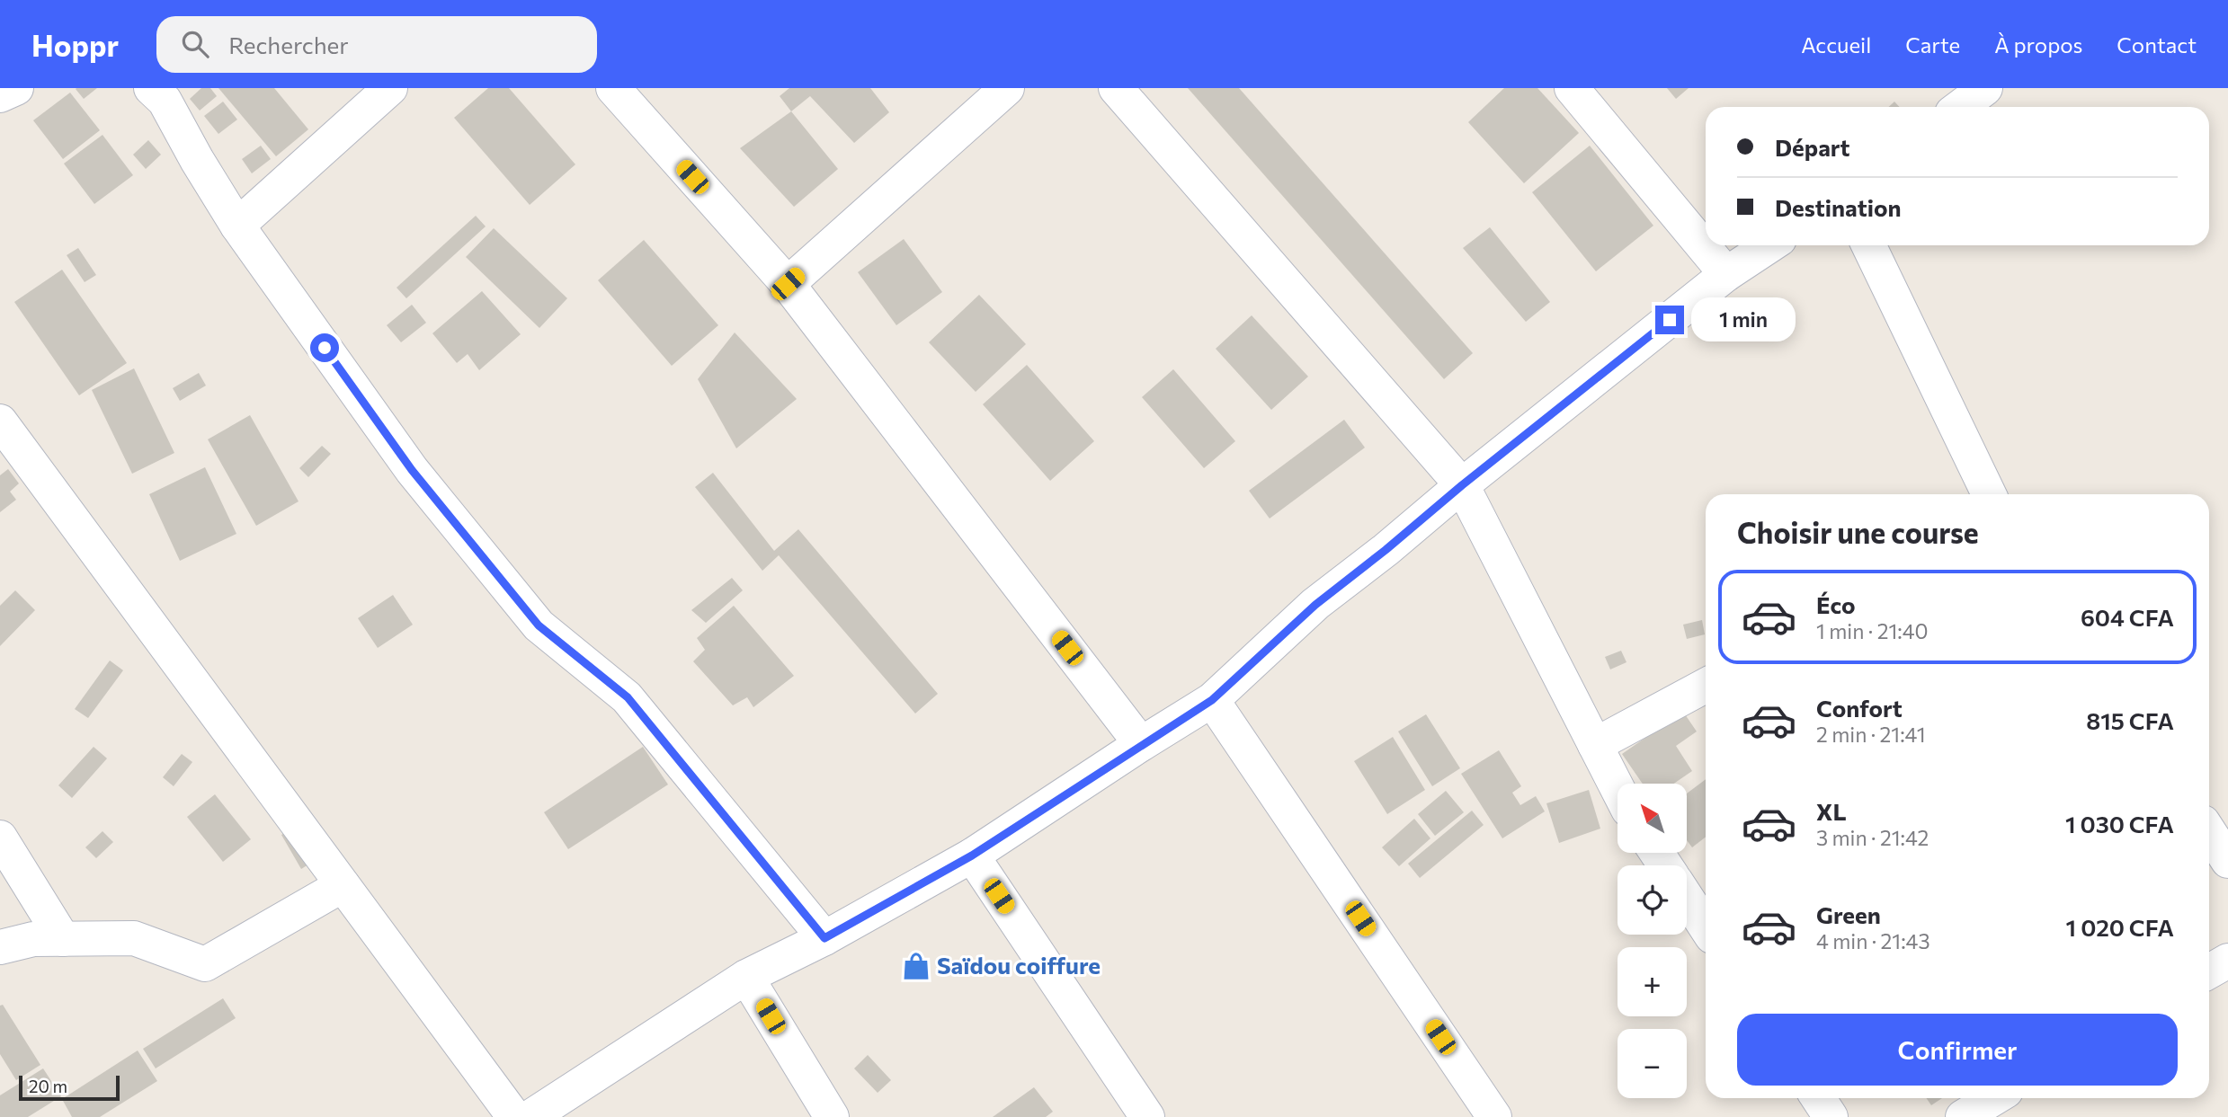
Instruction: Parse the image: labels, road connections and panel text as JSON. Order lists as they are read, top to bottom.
{
  "places": {
    "shop": ["Saïdou coiffure"]
  },
  "scale_bar": "20 m",
  "north": "top left",
  "page": {
    "header": "Hoppr",
    "search": "Rechercher",
    "nav": [
      "Accueil",
      "Carte",
      "À propos",
      "Contact"
    ],
    "banner": ["Départ", "Destination"],
    "bubble": "1 min",
    "heading": "Choisir une course",
    "list": [
      {
        "name": "Éco",
        "note": "1 min · 21:40",
        "value": "604 CFA"
      },
      {
        "name": "Confort",
        "note": "2 min · 21:41",
        "value": "815 CFA"
      },
      {
        "name": "XL",
        "note": "3 min · 21:42",
        "value": "1 030 CFA"
      },
      {
        "name": "Green",
        "note": "4 min · 21:43",
        "value": "1 020 CFA"
      }
    ],
    "map_buttons": ["+", "−"],
    "buttons": "Confirmer",
    "scale": "20 m"
  }
}
